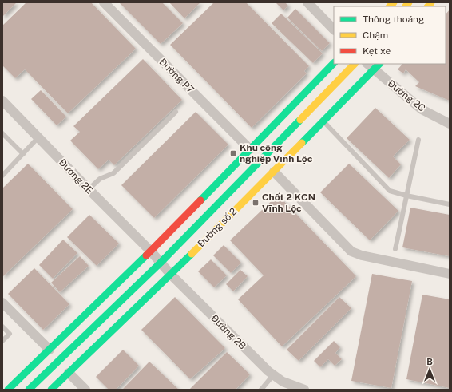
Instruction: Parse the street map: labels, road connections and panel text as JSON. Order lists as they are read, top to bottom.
{
  "streets": {
    "main road": ["Đường số 2"],
    "street": [
      "Đường P7",
      "Đường 2C",
      "Đường 2E",
      "Đường 2B"
    ]
  },
  "crossings": [
    ["Đường 2C", "Đường số 2"],
    ["Đường 2E", "Đường số 2"],
    ["Đường 2E", "Đường 2B"],
    ["Đường số 2", "Đường 2B"]
  ],
  "places": {
    "transit": ["Khu công nghiệp Vĩnh Lộc", "Chốt 2 KCN Vĩnh Lộc"]
  },
  "legend": ["Thông thoáng", "Chậm", "Kẹt xe"],
  "north": "top"
}
